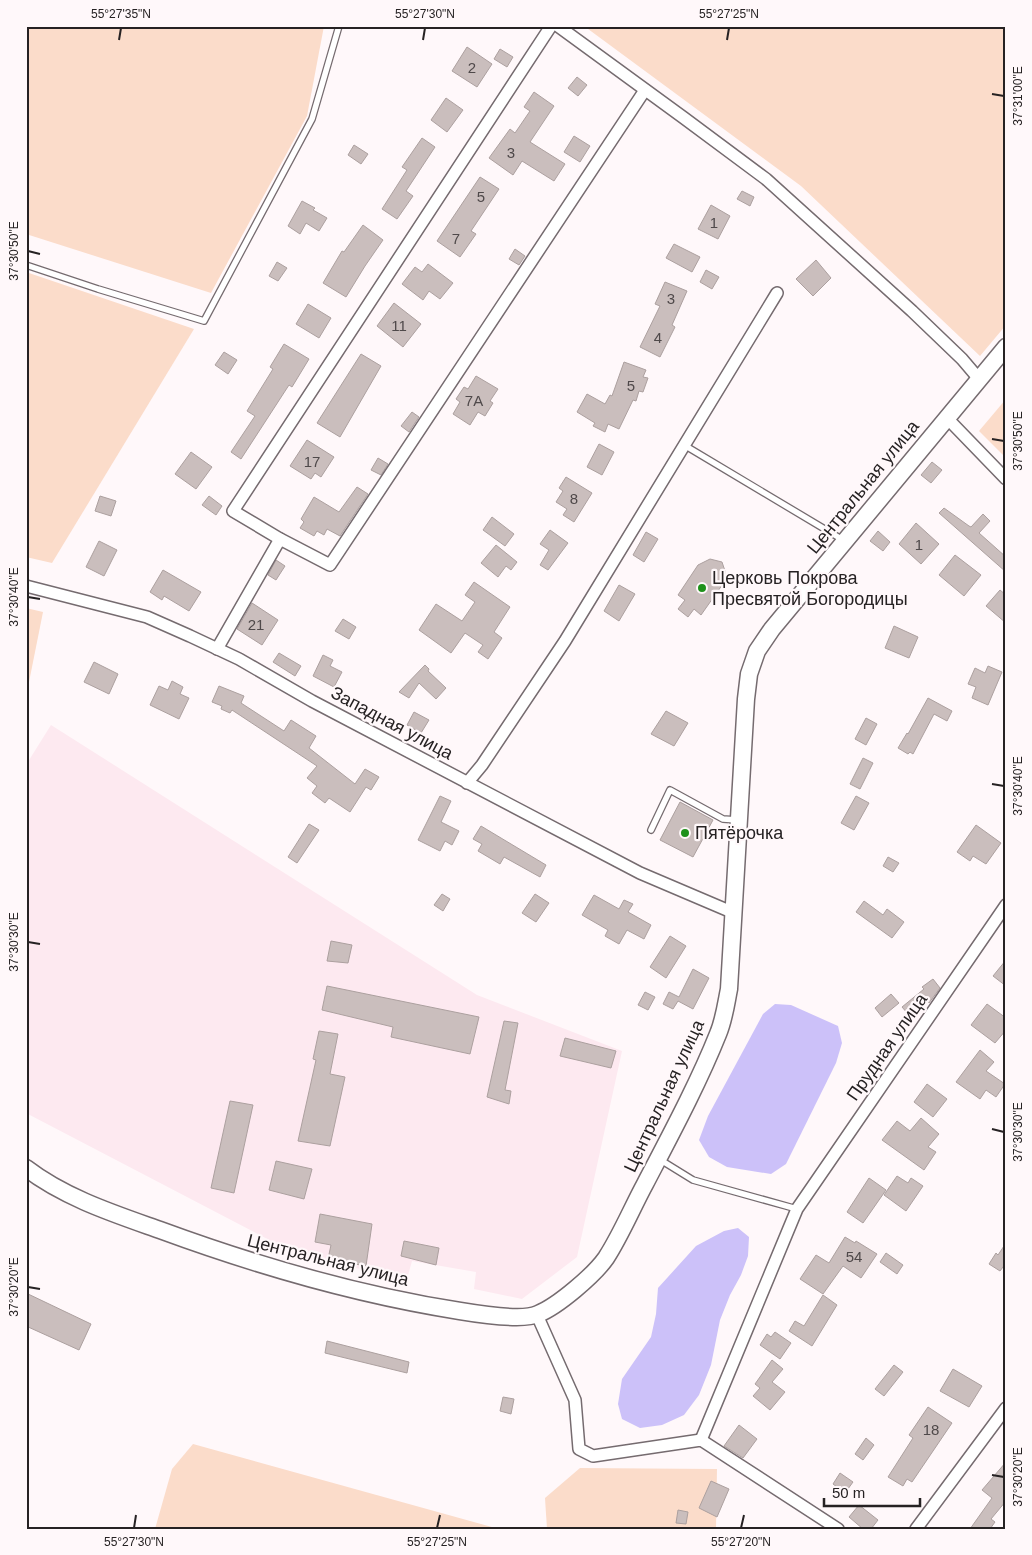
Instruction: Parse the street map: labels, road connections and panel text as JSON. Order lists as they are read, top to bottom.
{
  "streets": {
    "street": ["Центральная улица", "Западная улица", "Прудная улица"]
  },
  "crossings": [
    ["Центральная улица", "Западная улица"]
  ],
  "places": ["Церковь Покрова Пресвятой Богородицы", "Пятёрочка"],
  "house_numbers": [
    "2",
    "3",
    "5",
    "1",
    "7",
    "3",
    "11",
    "4",
    "5",
    "7А",
    "17",
    "8",
    "1",
    "21",
    "54",
    "18"
  ],
  "scale_bar": "50 m",
  "coordinates": [
    "55°27'35\"N",
    "55°27'30\"N",
    "55°27'25\"N",
    "37°31'00\"E",
    "37°30'50\"E",
    "37°30'40\"E",
    "37°30'30\"E",
    "37°30'20\"E",
    "55°27'20\"N"
  ]
}
